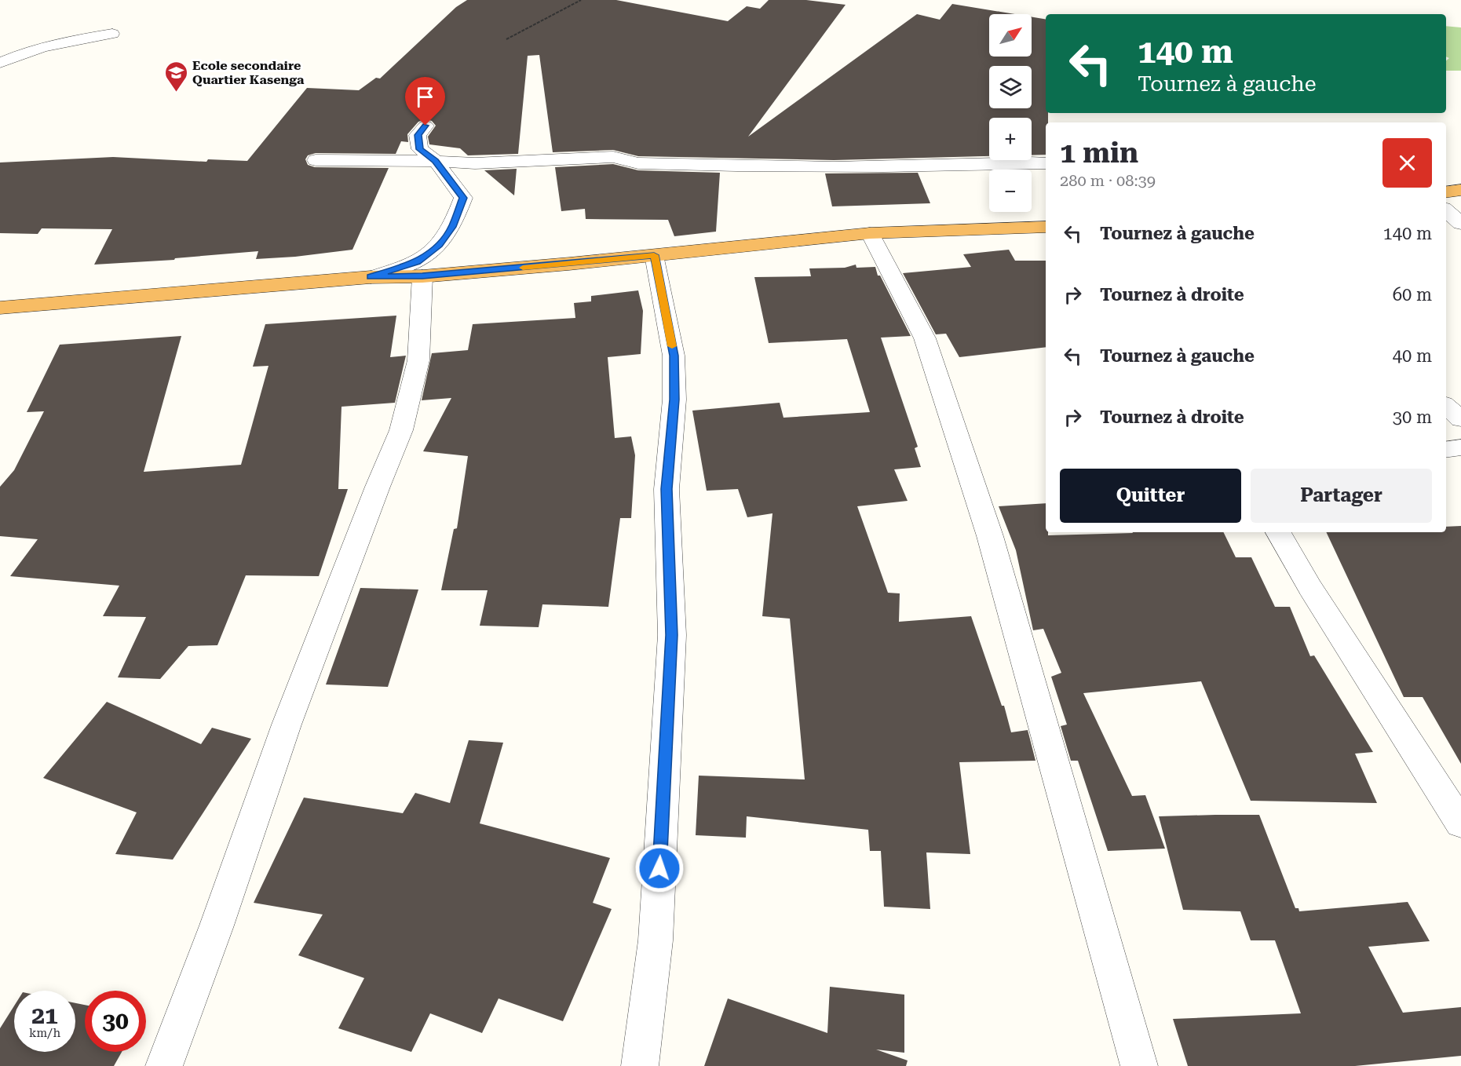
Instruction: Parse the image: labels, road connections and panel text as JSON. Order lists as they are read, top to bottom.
{
  "places": {
    "school or university": ["Ecole secondaire Quartier Kasenga"]
  },
  "north": "top right",
  "page": {
    "map_buttons": ["+", "−"],
    "turn": ["140 m", "Tournez à gauche"],
    "heading": ["1 min", "280 m · 08:39"],
    "list": [
      {
        "name": "Tournez à gauche",
        "value": "140 m"
      },
      {
        "name": "Tournez à droite",
        "value": "60 m"
      },
      {
        "name": "Tournez à gauche",
        "value": "40 m"
      },
      {
        "name": "Tournez à droite",
        "value": "30 m"
      }
    ],
    "buttons": ["Quitter", "Partager"],
    "speed": "21 km/h",
    "limit": "30"
  }
}
